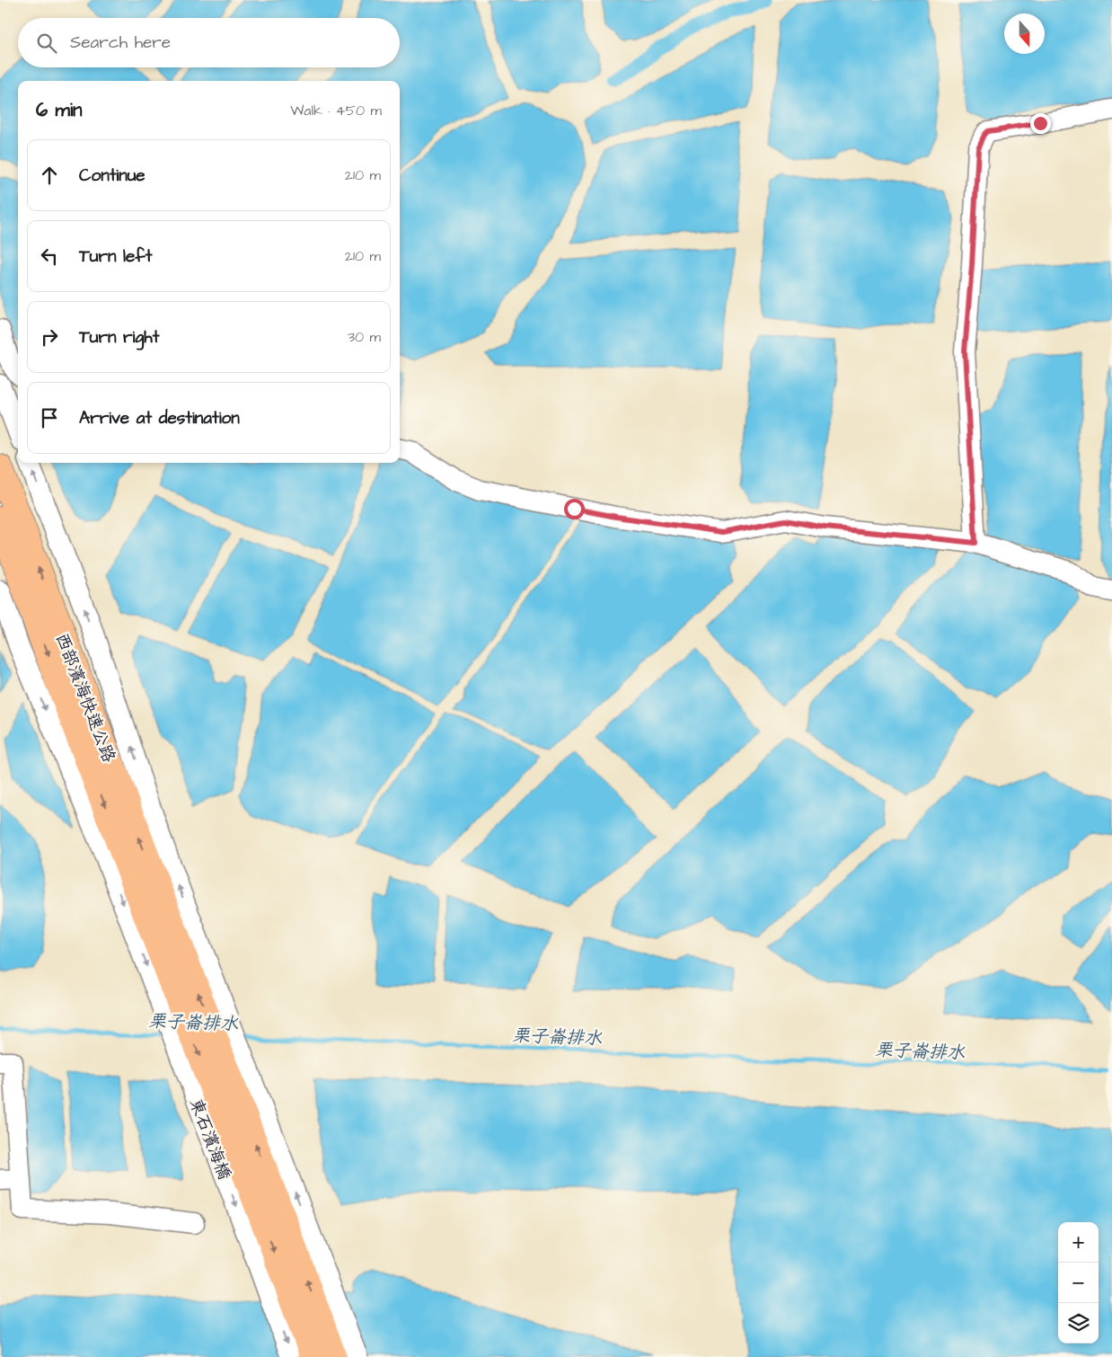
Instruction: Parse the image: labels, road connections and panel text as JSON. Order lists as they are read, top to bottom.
{
  "streets": {
    "highway": ["西部濱海快速公路", "東石濱海橋"]
  },
  "crossings": [
    ["西部濱海快速公路", "東石濱海橋"]
  ],
  "water": ["栗子崙排水"],
  "north": "bottom",
  "page": {
    "search": "Search here",
    "heading": ["6 min", "Walk · 450 m"],
    "list": [
      ["Continue", "210 m"],
      ["Turn left", "210 m"],
      ["Turn right", "30 m"],
      "Arrive at destination"
    ],
    "map_buttons": ["+", "−"]
  }
}
